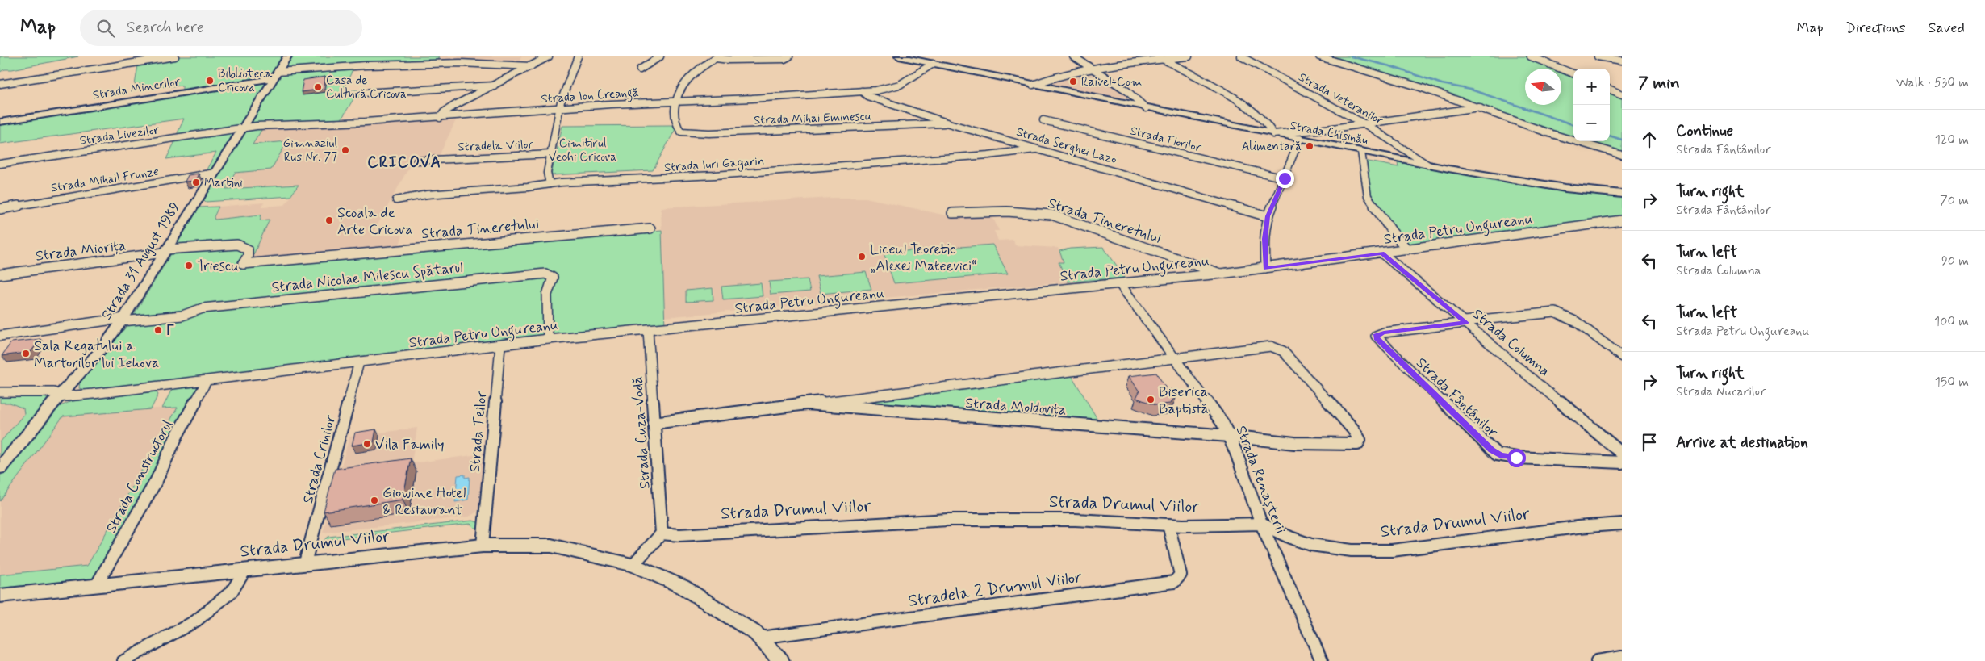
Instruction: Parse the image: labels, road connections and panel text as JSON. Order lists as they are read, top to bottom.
{
  "streets": {
    "street": [
      "Strada Minerilor",
      "Strada Ion Creangă",
      "Strada Veteranilor",
      "Strada Mihai Eminescu",
      "Strada Chișinău",
      "Strada Livezilor",
      "Strada Florilor",
      "Stradela Viilor",
      "Strada Serghei Lazo",
      "Strada Iuri Gagarin",
      "Strada Mihail Frunze",
      "Strada Tineretului",
      "Strada Petru Ungureanu",
      "Strada Miorița",
      "Strada 31 August 1989",
      "Strada Nicolae Milescu Spătarul",
      "Strada Columna",
      "Strada Fântânilor",
      "Strada Moldovița",
      "Strada Teilor",
      "Strada Cuza-Vodă",
      "Strada Crinilor",
      "Strada Constructorul",
      "Strada Renașterii",
      "Strada Drumul Viilor",
      "Stradela 2 Drumul Viilor"
    ]
  },
  "crossings": [
    ["Strada Minerilor", "Strada 31 August 1989"],
    ["Strada Ion Creangă", "Strada Mihai Eminescu"],
    ["Strada Ion Creangă", "Strada Chișinău"],
    ["Strada Ion Creangă", "Strada Livezilor"],
    ["Strada Ion Creangă", "Strada Serghei Lazo"],
    ["Strada Ion Creangă", "Strada 31 August 1989"],
    ["Strada Veteranilor", "Strada Chișinău"],
    ["Strada Mihai Eminescu", "Strada Serghei Lazo"],
    ["Strada Livezilor", "Strada 31 August 1989"],
    ["Strada Serghei Lazo", "Strada Iuri Gagarin"],
    ["Strada Mihail Frunze", "Strada 31 August 1989"],
    ["Strada Tineretului", "Strada Petru Ungureanu"],
    ["Strada Tineretului", "Strada Miorița"],
    ["Strada Tineretului", "Strada 31 August 1989"],
    ["Strada Petru Ungureanu", "Strada 31 August 1989"],
    ["Strada Petru Ungureanu", "Strada Nicolae Milescu Spătarul"],
    ["Strada Petru Ungureanu", "Strada Columna"],
    ["Strada Petru Ungureanu", "Strada Teilor"],
    ["Strada Petru Ungureanu", "Strada Cuza-Vodă"],
    ["Strada Petru Ungureanu", "Strada Crinilor"],
    ["Strada Petru Ungureanu", "Strada Constructorul"],
    ["Strada Petru Ungureanu", "Strada Renașterii"],
    ["Strada Miorița", "Strada 31 August 1989"],
    ["Strada 31 August 1989", "Strada Nicolae Milescu Spătarul"],
    ["Strada Columna", "Strada Fântânilor"],
    ["Strada Moldovița", "Strada Cuza-Vodă"],
    ["Strada Moldovița", "Strada Renașterii"],
    ["Strada Teilor", "Strada Drumul Viilor"],
    ["Strada Cuza-Vodă", "Strada Drumul Viilor"],
    ["Strada Crinilor", "Strada Drumul Viilor"],
    ["Strada Constructorul", "Strada Drumul Viilor"],
    ["Strada Renașterii", "Strada Drumul Viilor"],
    ["Strada Drumul Viilor", "Stradela 2 Drumul Viilor"]
  ],
  "districts": ["CRICOVA"],
  "parks": ["Cimitirul Vechi Cricova"],
  "places": [
    "Biblioteca Cricova",
    "Raivel-Com",
    "Casa de Cultură Cricova",
    "Alimentară",
    "Gimnaziul Rus Nr. 77",
    "Martini",
    "Școala de Arte Cricova",
    "Liceul Teoretic „Alexei Mateevici“",
    "Triescu",
    "Г",
    "Sala Regatului a Martorilor lui Iehova",
    "Biserica Baptistă",
    "Vila Family",
    "Giowine Hotel & Restaurant"
  ],
  "north": "left",
  "page": {
    "header": "Map",
    "search": "Search here",
    "nav": ["Map", "Directions", "Saved"],
    "heading": ["7 min", "Walk · 530 m"],
    "map_buttons": ["+", "−"],
    "list": [
      ["Continue", "Strada Fântânilor", "120 m"],
      ["Turn right", "Strada Fântânilor", "70 m"],
      ["Turn left", "Strada Columna", "90 m"],
      ["Turn left", "Strada Petru Ungureanu", "100 m"],
      ["Turn right", "Strada Nucarilor", "150 m"],
      "Arrive at destination"
    ]
  }
}
